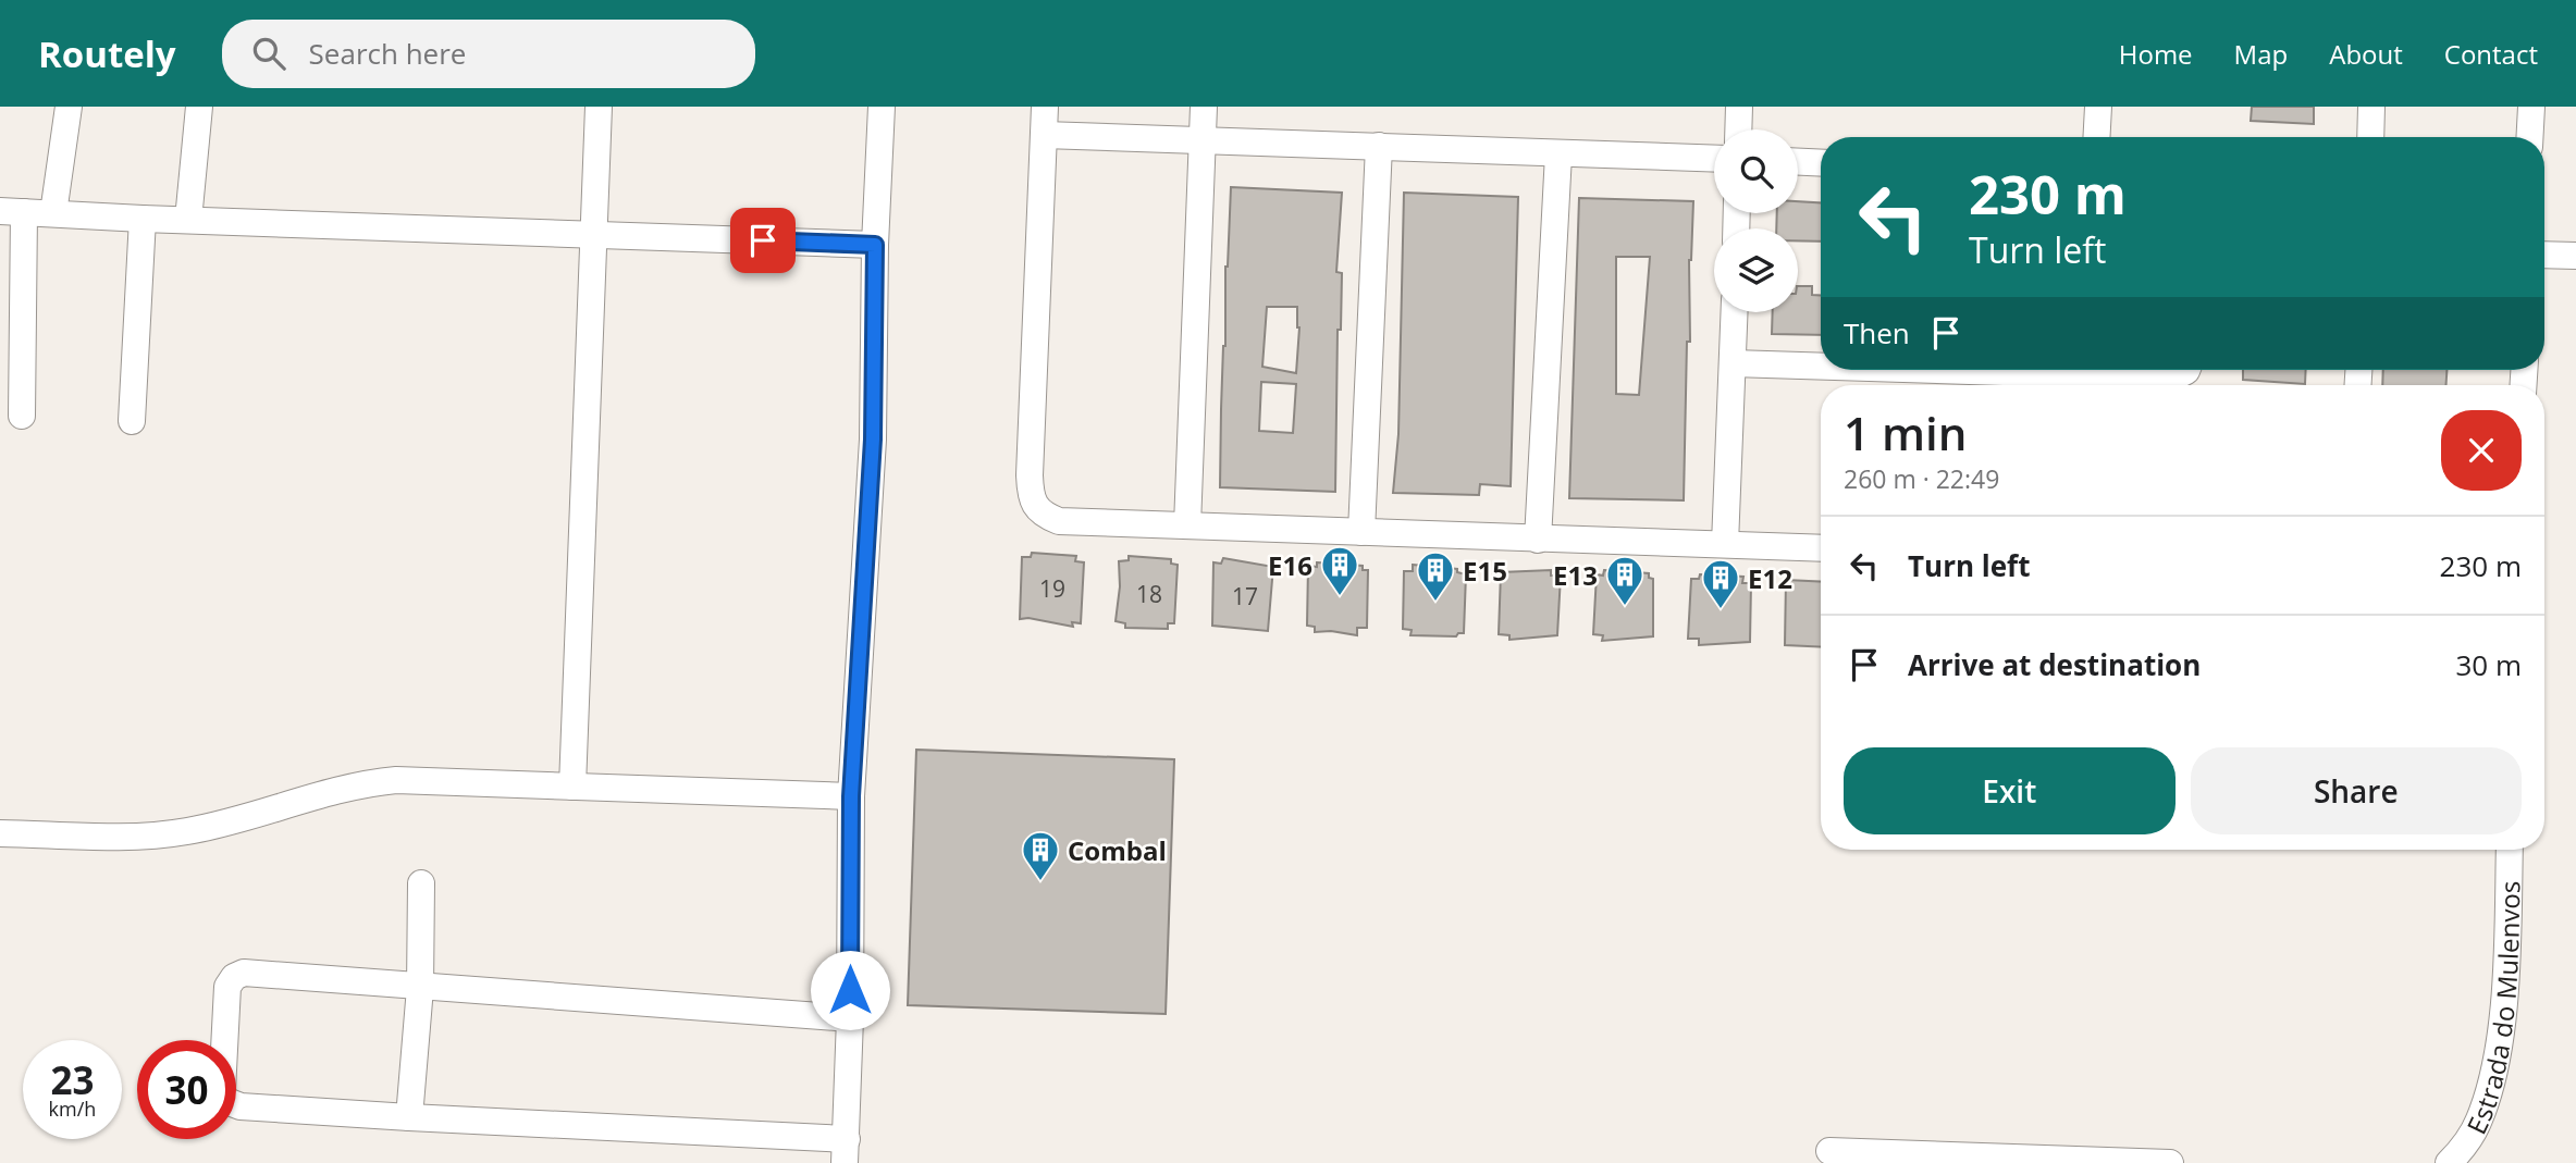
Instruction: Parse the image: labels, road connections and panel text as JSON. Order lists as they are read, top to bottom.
{
  "streets": {
    "street": ["Estrada do Mulenvos"]
  },
  "places": {
    "building": [
      "E16",
      "E15",
      "E13",
      "E12",
      "Combal"
    ]
  },
  "house_numbers": ["19", "18", "17"],
  "page": {
    "header": "Routely",
    "search": "Search here",
    "nav": [
      "Home",
      "Map",
      "About",
      "Contact"
    ],
    "turn": ["230 m", "Turn left"],
    "then": "Then",
    "heading": ["1 min", "260 m · 22:49"],
    "list": [
      {
        "name": "Turn left",
        "value": "230 m"
      },
      {
        "name": "Arrive at destination",
        "value": "30 m"
      }
    ],
    "buttons": ["Exit", "Share"],
    "speed": "23 km/h",
    "limit": "30"
  }
}
